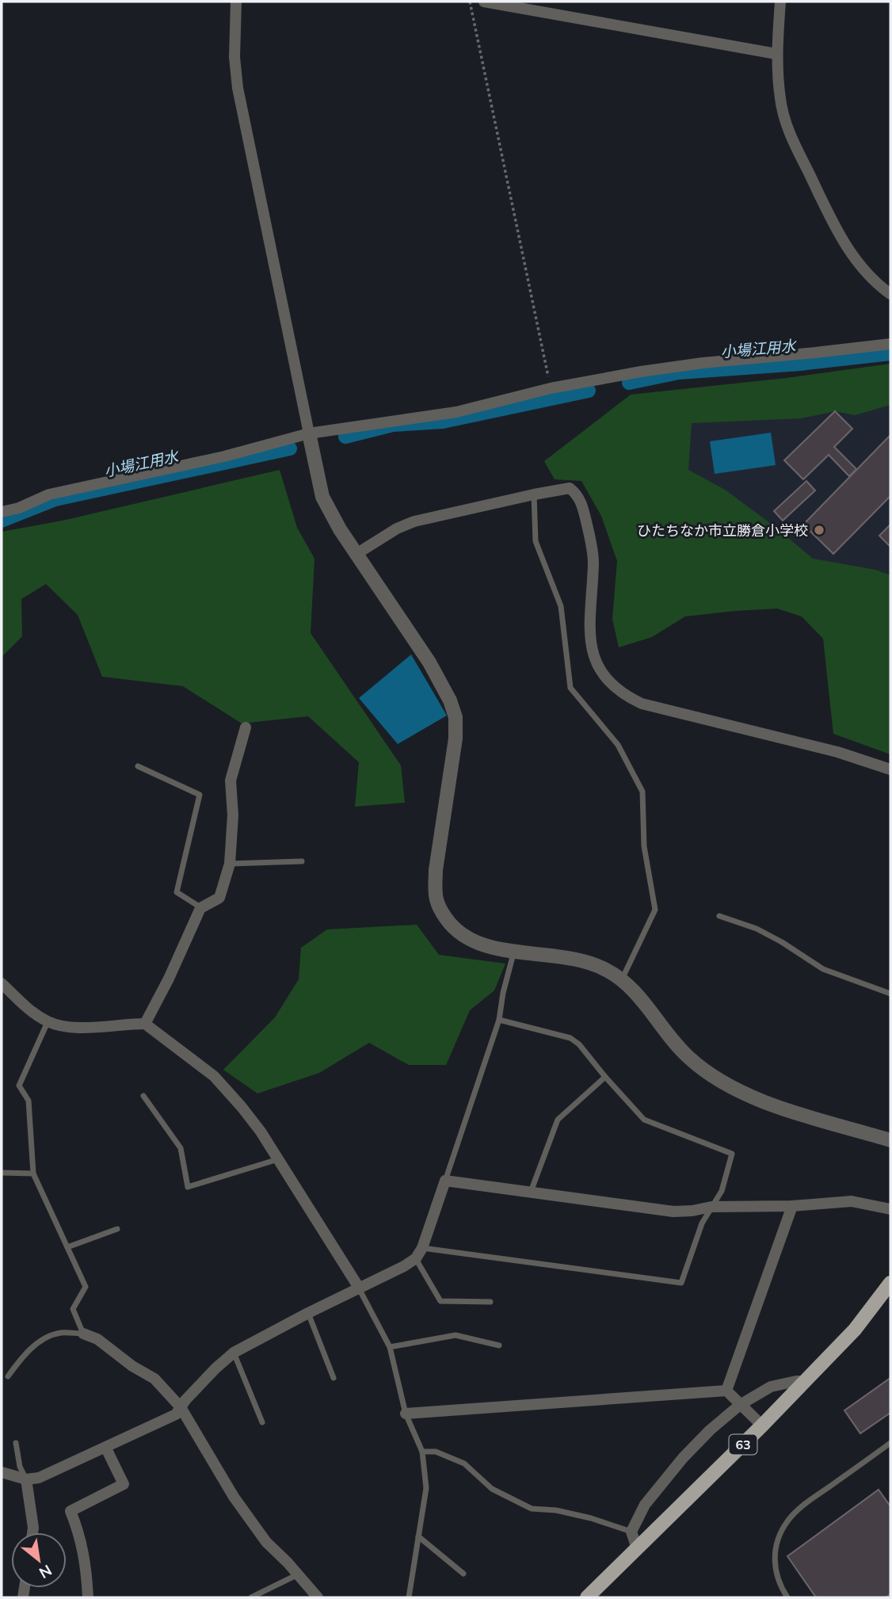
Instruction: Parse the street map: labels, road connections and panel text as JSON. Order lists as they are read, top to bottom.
{
  "streets": {
    "main road": ["63"]
  },
  "water": ["小場江用水"],
  "places": ["ひたちなか市立勝倉小学校"],
  "north": "bottom right"
}
